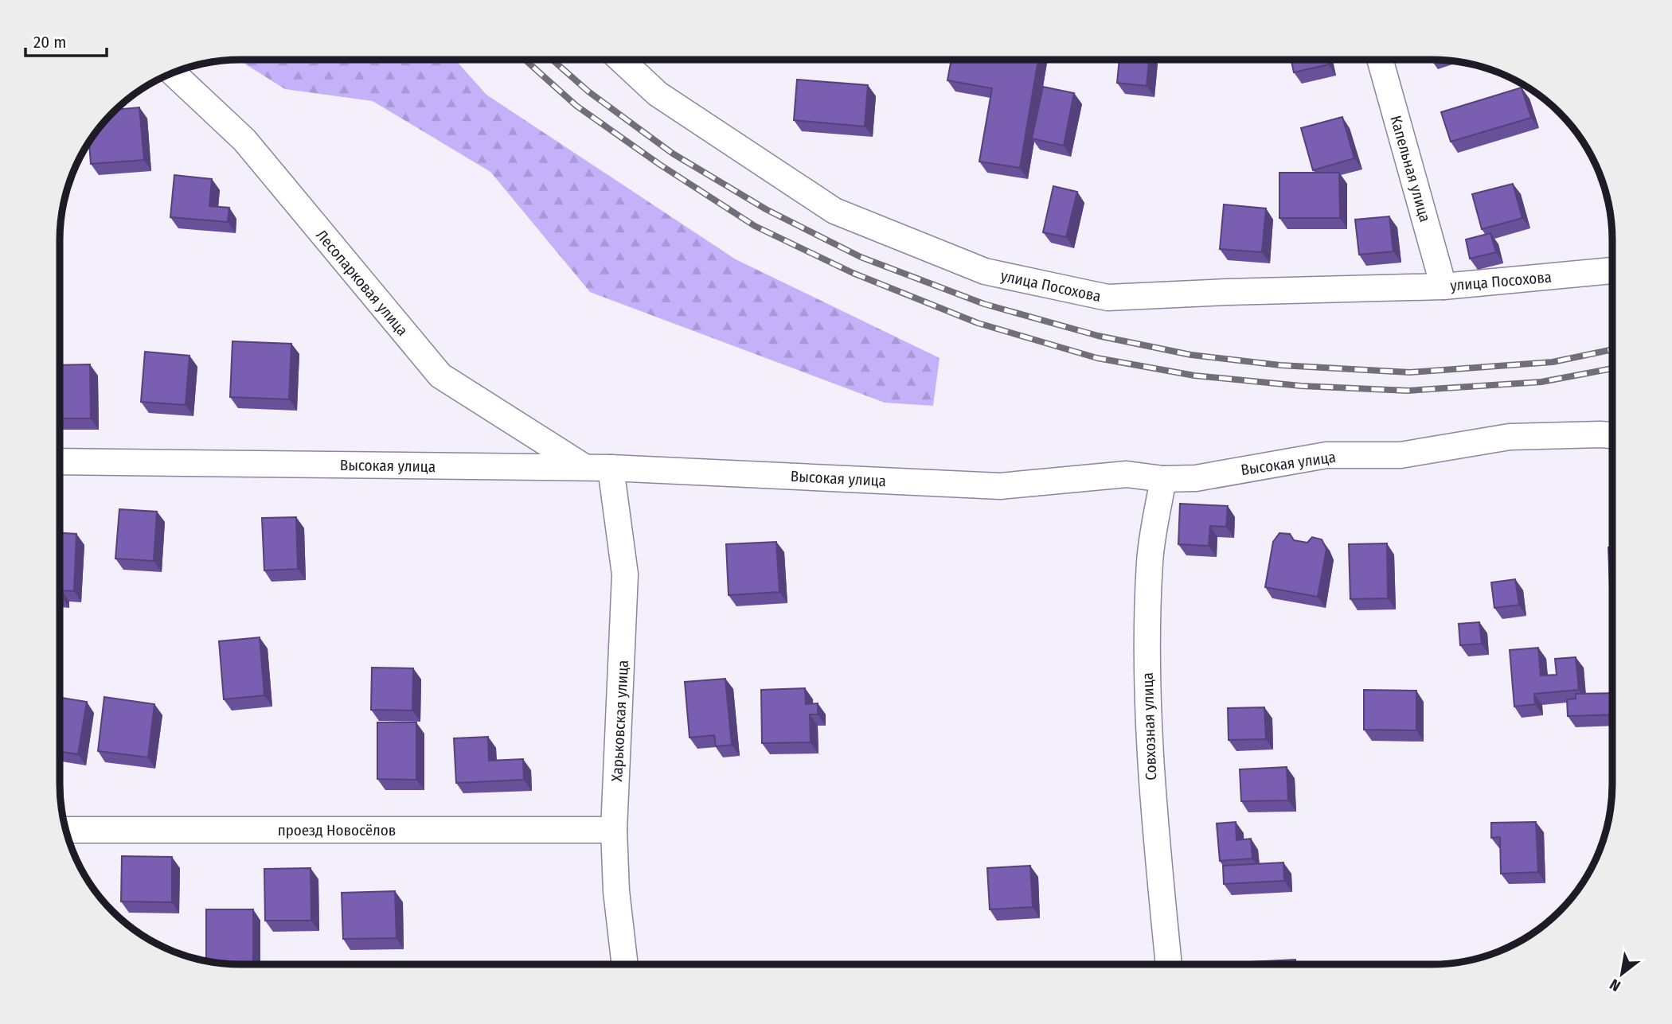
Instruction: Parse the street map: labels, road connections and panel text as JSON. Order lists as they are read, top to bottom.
{
  "streets": {
    "street": [
      "Капельная улица",
      "улица Посохова",
      "Лесопарковая улица",
      "Высокая улица",
      "Харьковская улица",
      "Совхозная улица",
      "проезд Новосёлов"
    ]
  },
  "crossings": [
    ["Капельная улица", "улица Посохова"],
    ["Лесопарковая улица", "Высокая улица"],
    ["Высокая улица", "Харьковская улица"],
    ["Высокая улица", "Совхозная улица"],
    ["Харьковская улица", "проезд Новосёлов"]
  ],
  "scale_bar": "20 m",
  "north": "bottom left"
}
